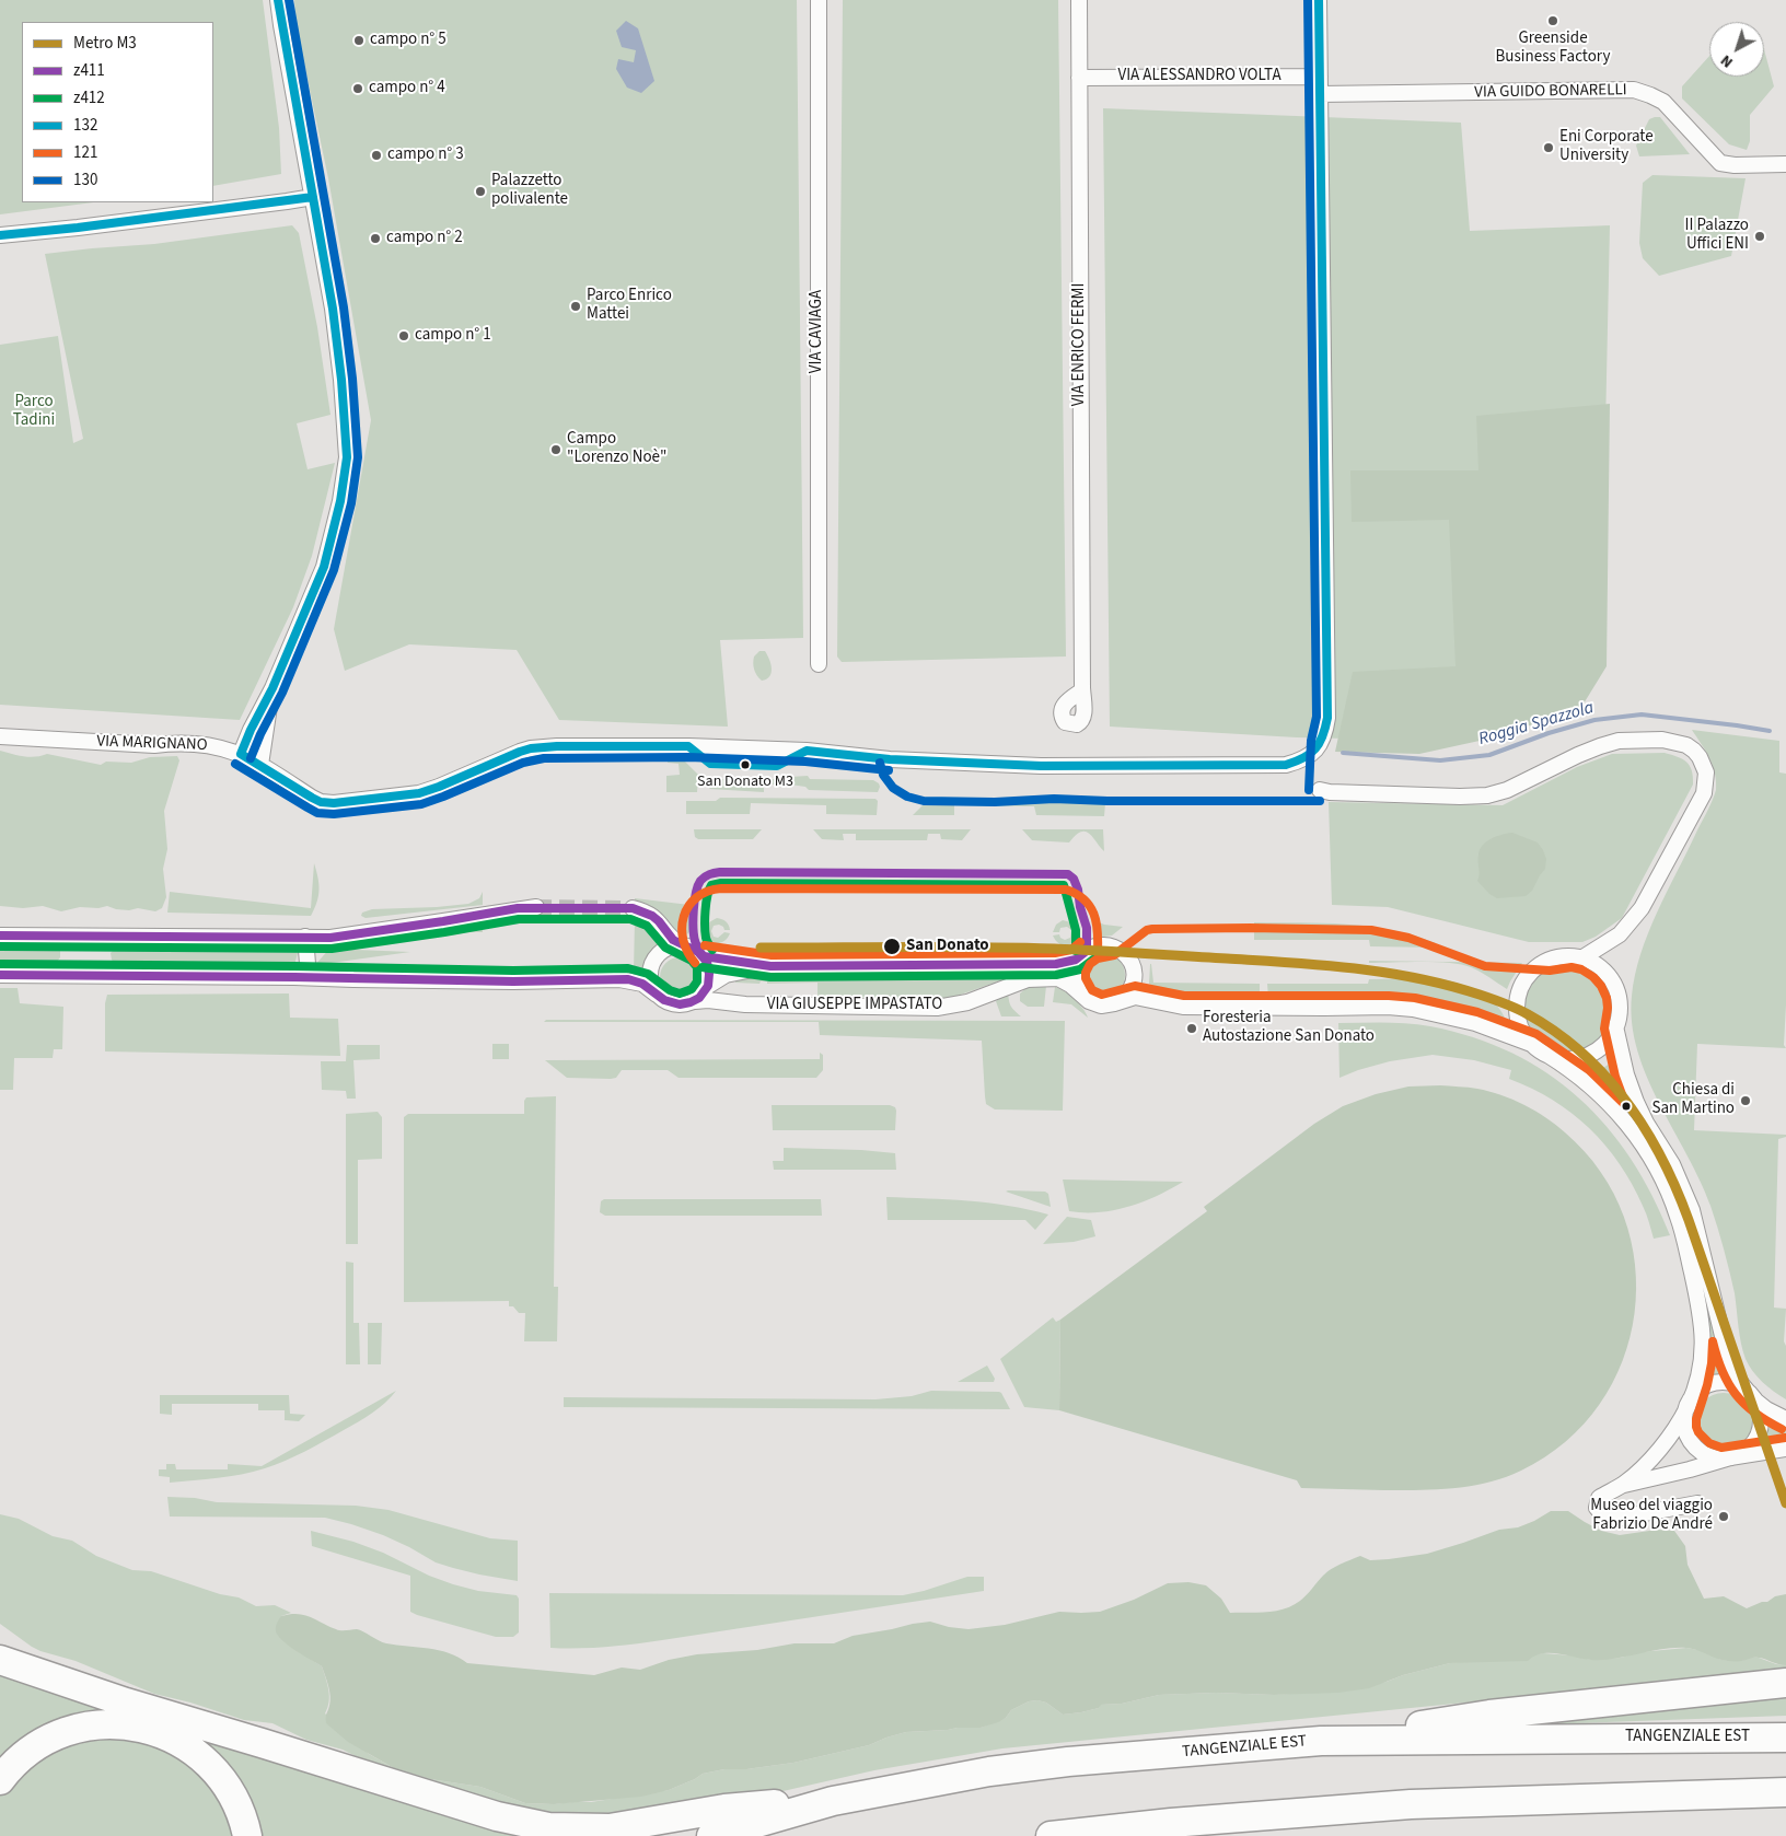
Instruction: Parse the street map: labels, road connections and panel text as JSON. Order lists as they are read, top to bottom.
{
  "streets": {
    "highway": ["TANGENZIALE EST"],
    "street": [
      "VIA ALESSANDRO VOLTA",
      "VIA GUIDO BONARELLI",
      "VIA CAVIAGA",
      "VIA ENRICO FERMI",
      "VIA MARIGNANO",
      "VIA GIUSEPPE IMPASTATO"
    ]
  },
  "crossings": [
    ["VIA ALESSANDRO VOLTA", "VIA ENRICO FERMI"],
    ["VIA GUIDO BONARELLI", "VIA MARIGNANO"]
  ],
  "water": ["Roggia Spazzola"],
  "parks": ["Parco Tadini"],
  "places": [
    "Greenside Business Factory",
    "campo n° 5",
    "campo n° 4",
    "Eni Corporate University",
    "campo n° 3",
    "Palazzetto polivalente",
    "II Palazzo Uffici ENI",
    "campo n° 2",
    "Parco Enrico Mattei",
    "campo n° 1",
    "Campo \"Lorenzo Noè\"",
    "San Donato M3",
    "San Donato",
    "Foresteria Autostazione San Donato",
    "Chiesa di San Martino",
    "Museo del viaggio Fabrizio De André"
  ],
  "lines": [
    "transit line 132",
    "transit line 130",
    "transit line z411",
    "transit line z412",
    "transit line 121",
    "metro line M3"
  ],
  "legend": [
    "Metro M3",
    "z411",
    "z412",
    "132",
    "121",
    "130"
  ],
  "north": "bottom left"
}
